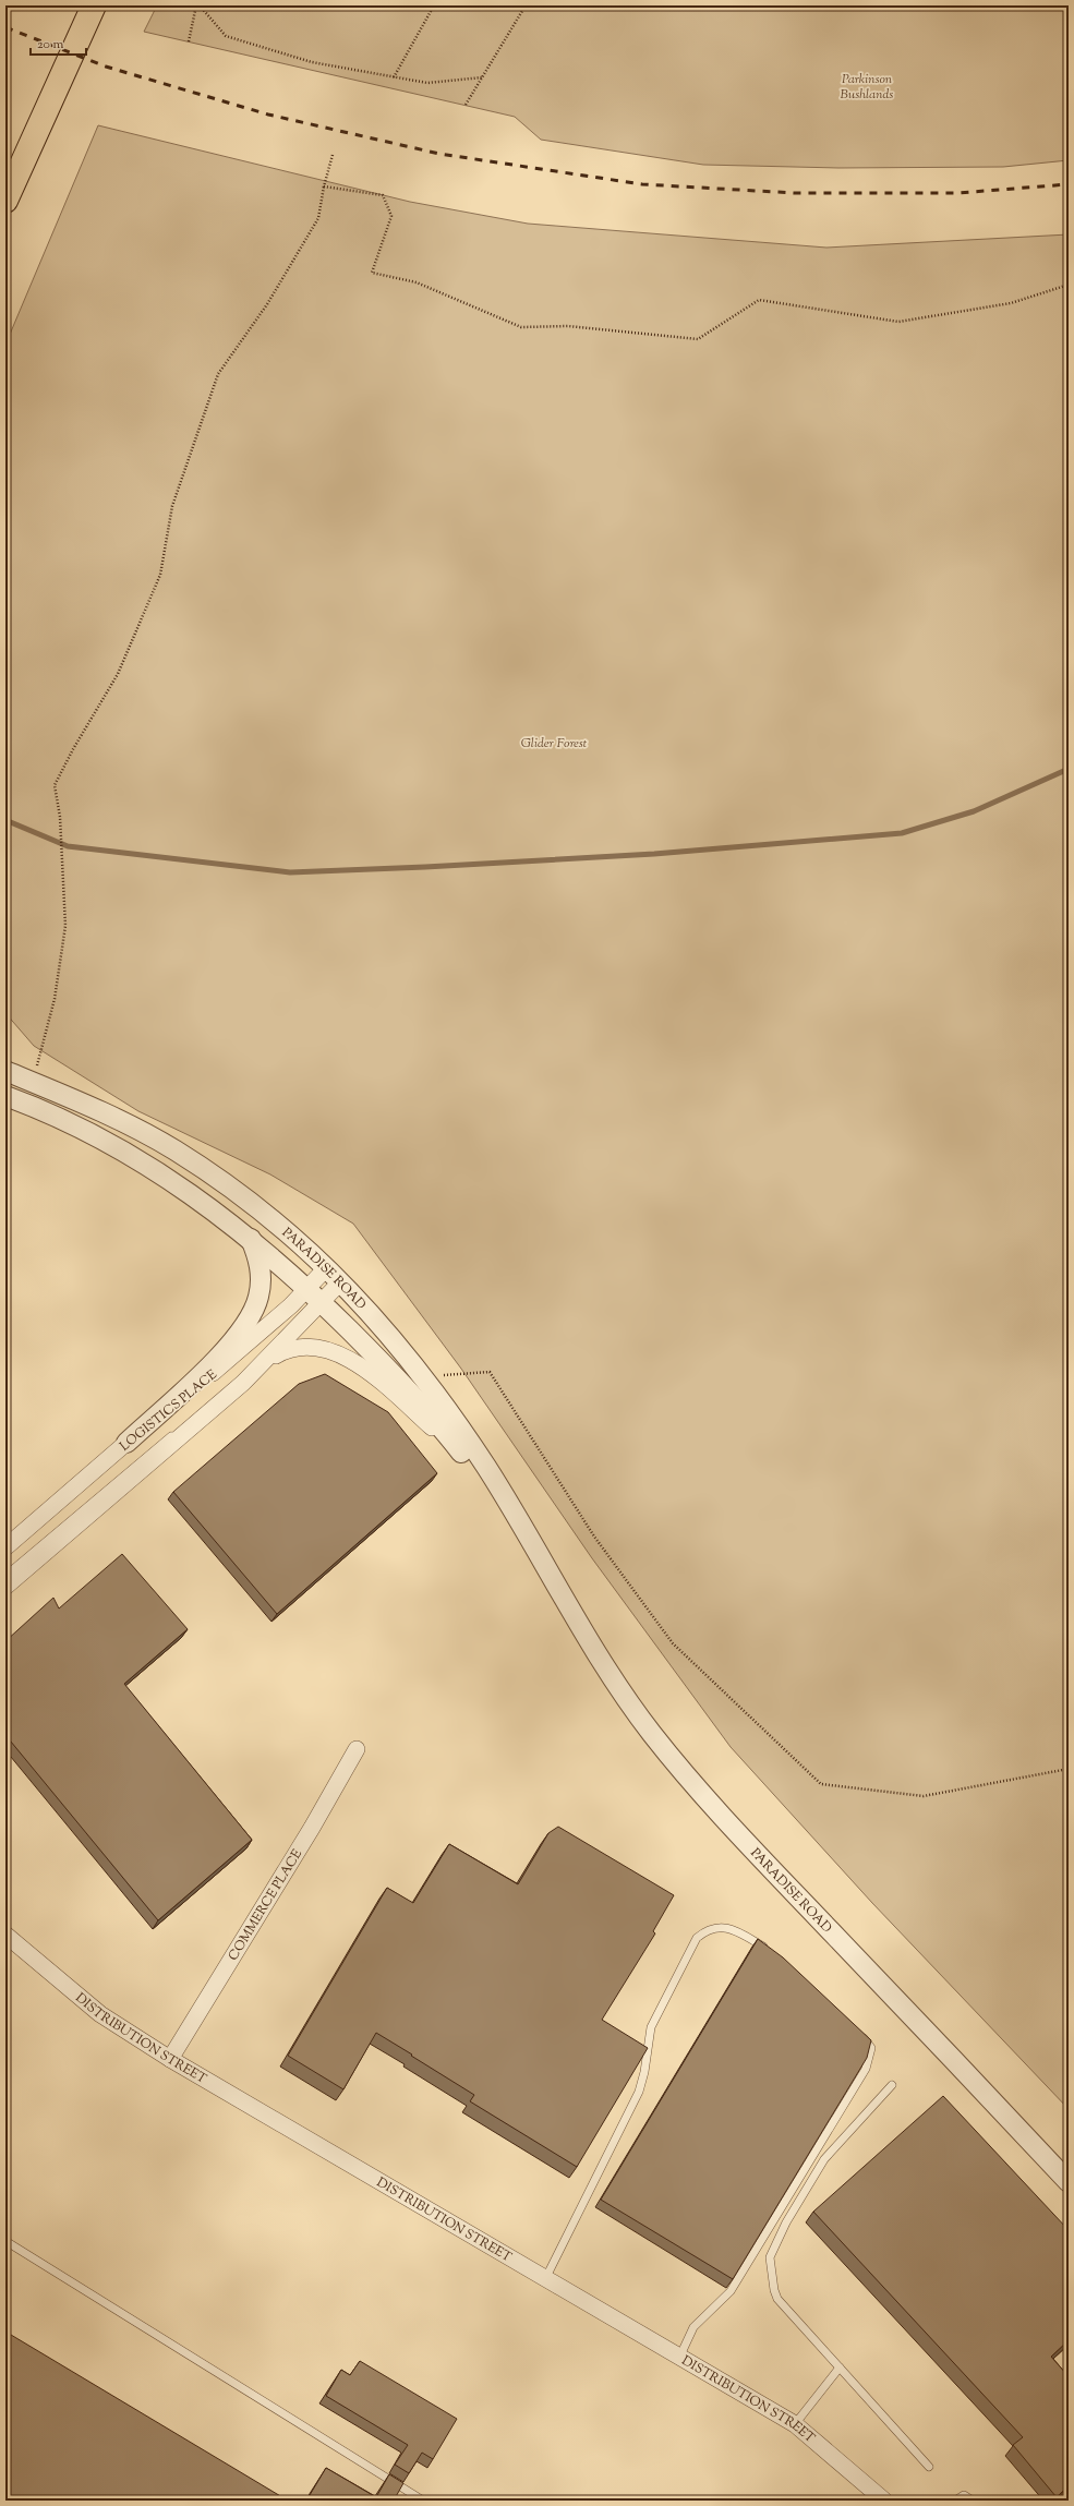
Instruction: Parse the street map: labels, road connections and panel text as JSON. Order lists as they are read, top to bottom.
{
  "streets": {
    "street": [
      "PARADISE ROAD",
      "LOGISTICS PLACE",
      "COMMERCE PLACE",
      "DISTRIBUTION STREET"
    ]
  },
  "crossings": [
    ["PARADISE ROAD", "LOGISTICS PLACE"],
    ["COMMERCE PLACE", "DISTRIBUTION STREET"]
  ],
  "parks": ["Parkinson Bushlands", "Glider Forest"],
  "scale_bar": "20 m"
}
